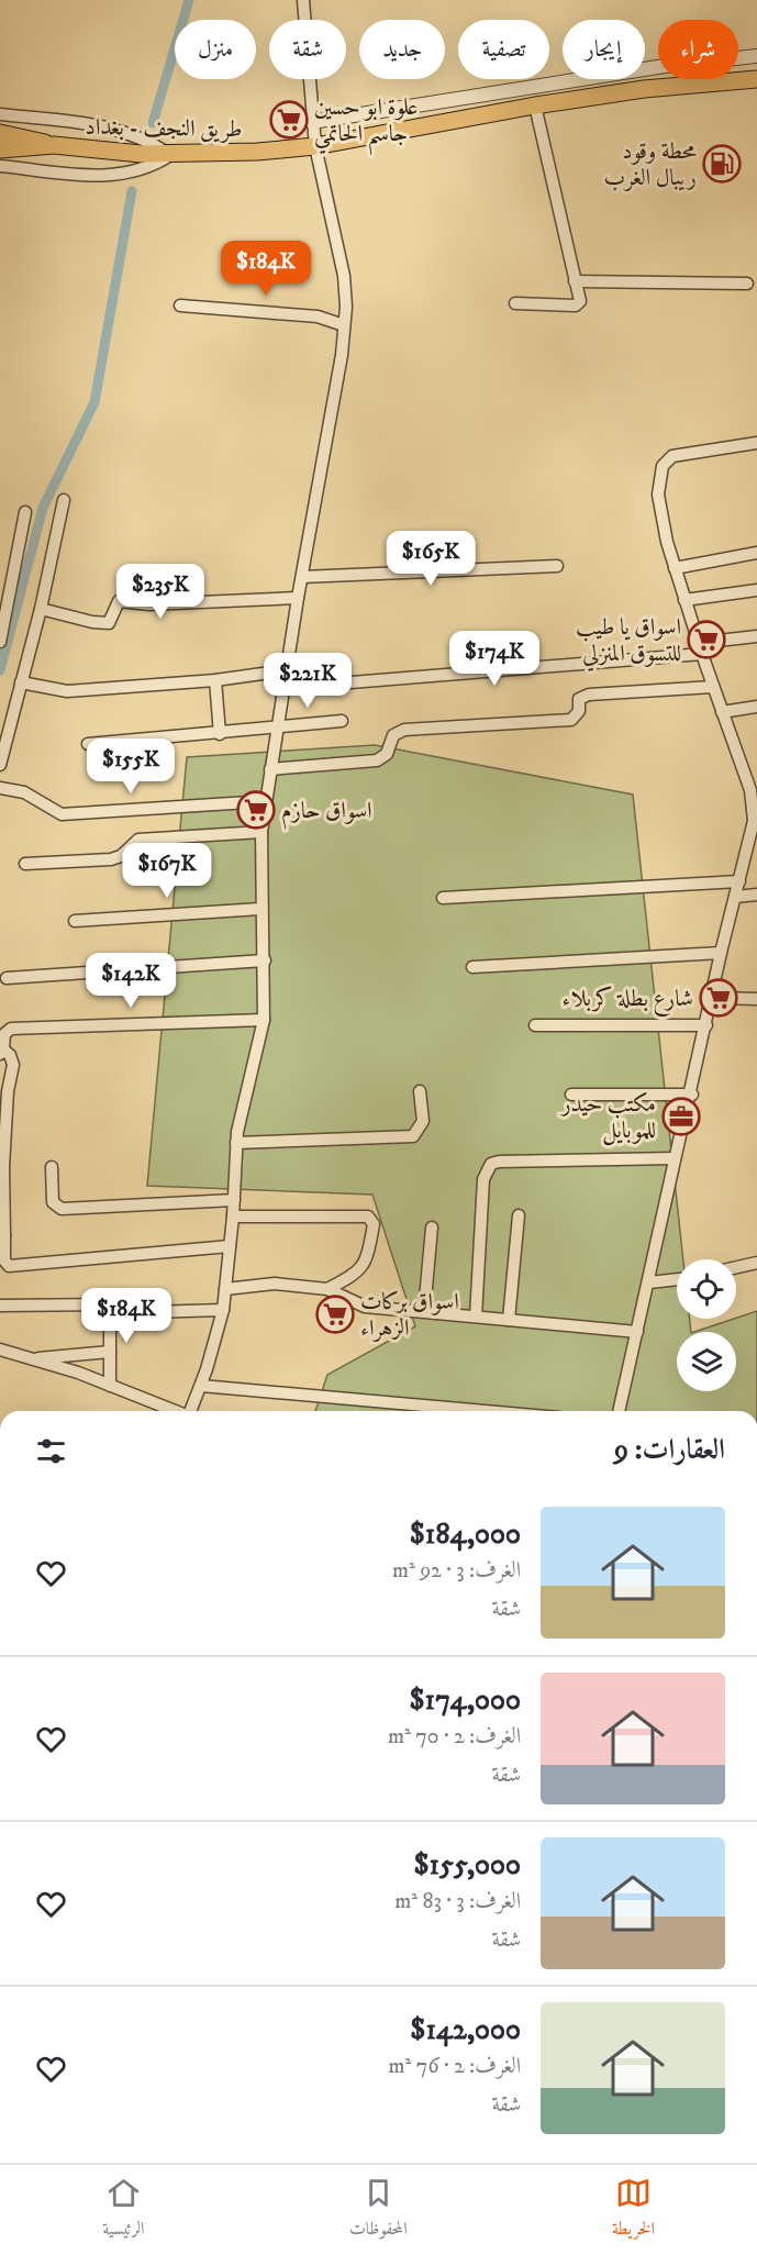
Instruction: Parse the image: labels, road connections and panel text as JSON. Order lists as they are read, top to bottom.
{
  "streets": {
    "main road": ["طريق النجف - بغداد"]
  },
  "places": {
    "supermarket": [
      "علوة ابو حسين جاسم الحاتمي",
      "اسواق يا طيب للتسوق المنزلي",
      "اسواق حازم",
      "شارع بطلة كربلاء",
      "اسواق بركات الزهراء"
    ],
    "fuel station": ["محطة وقود ريبال الغرب"],
    "office": ["مكتب حيدر للموبايل"]
  },
  "page": {
    "chip": [
      "شراء",
      "إيجار",
      "تصفية",
      "جديد",
      "شقة",
      "منزل"
    ],
    "price": [
      "$184K",
      "$165K",
      "$235K",
      "$174K",
      "$221K",
      "$155K",
      "$167K",
      "$142K",
      "$184K"
    ],
    "heading": "العقارات: 9",
    "list": [
      {
        "name": "$184,000",
        "note": "الغرف: 3 · 92 m² · شقة"
      },
      {
        "name": "$174,000",
        "note": "الغرف: 2 · 70 m² · شقة"
      },
      {
        "name": "$155,000",
        "note": "الغرف: 3 · 83 m² · شقة"
      },
      {
        "name": "$142,000",
        "note": "الغرف: 2 · 76 m² · شقة"
      }
    ],
    "tabs": ["الخريطة", "المحفوظات", "الرئيسية"]
  }
}
